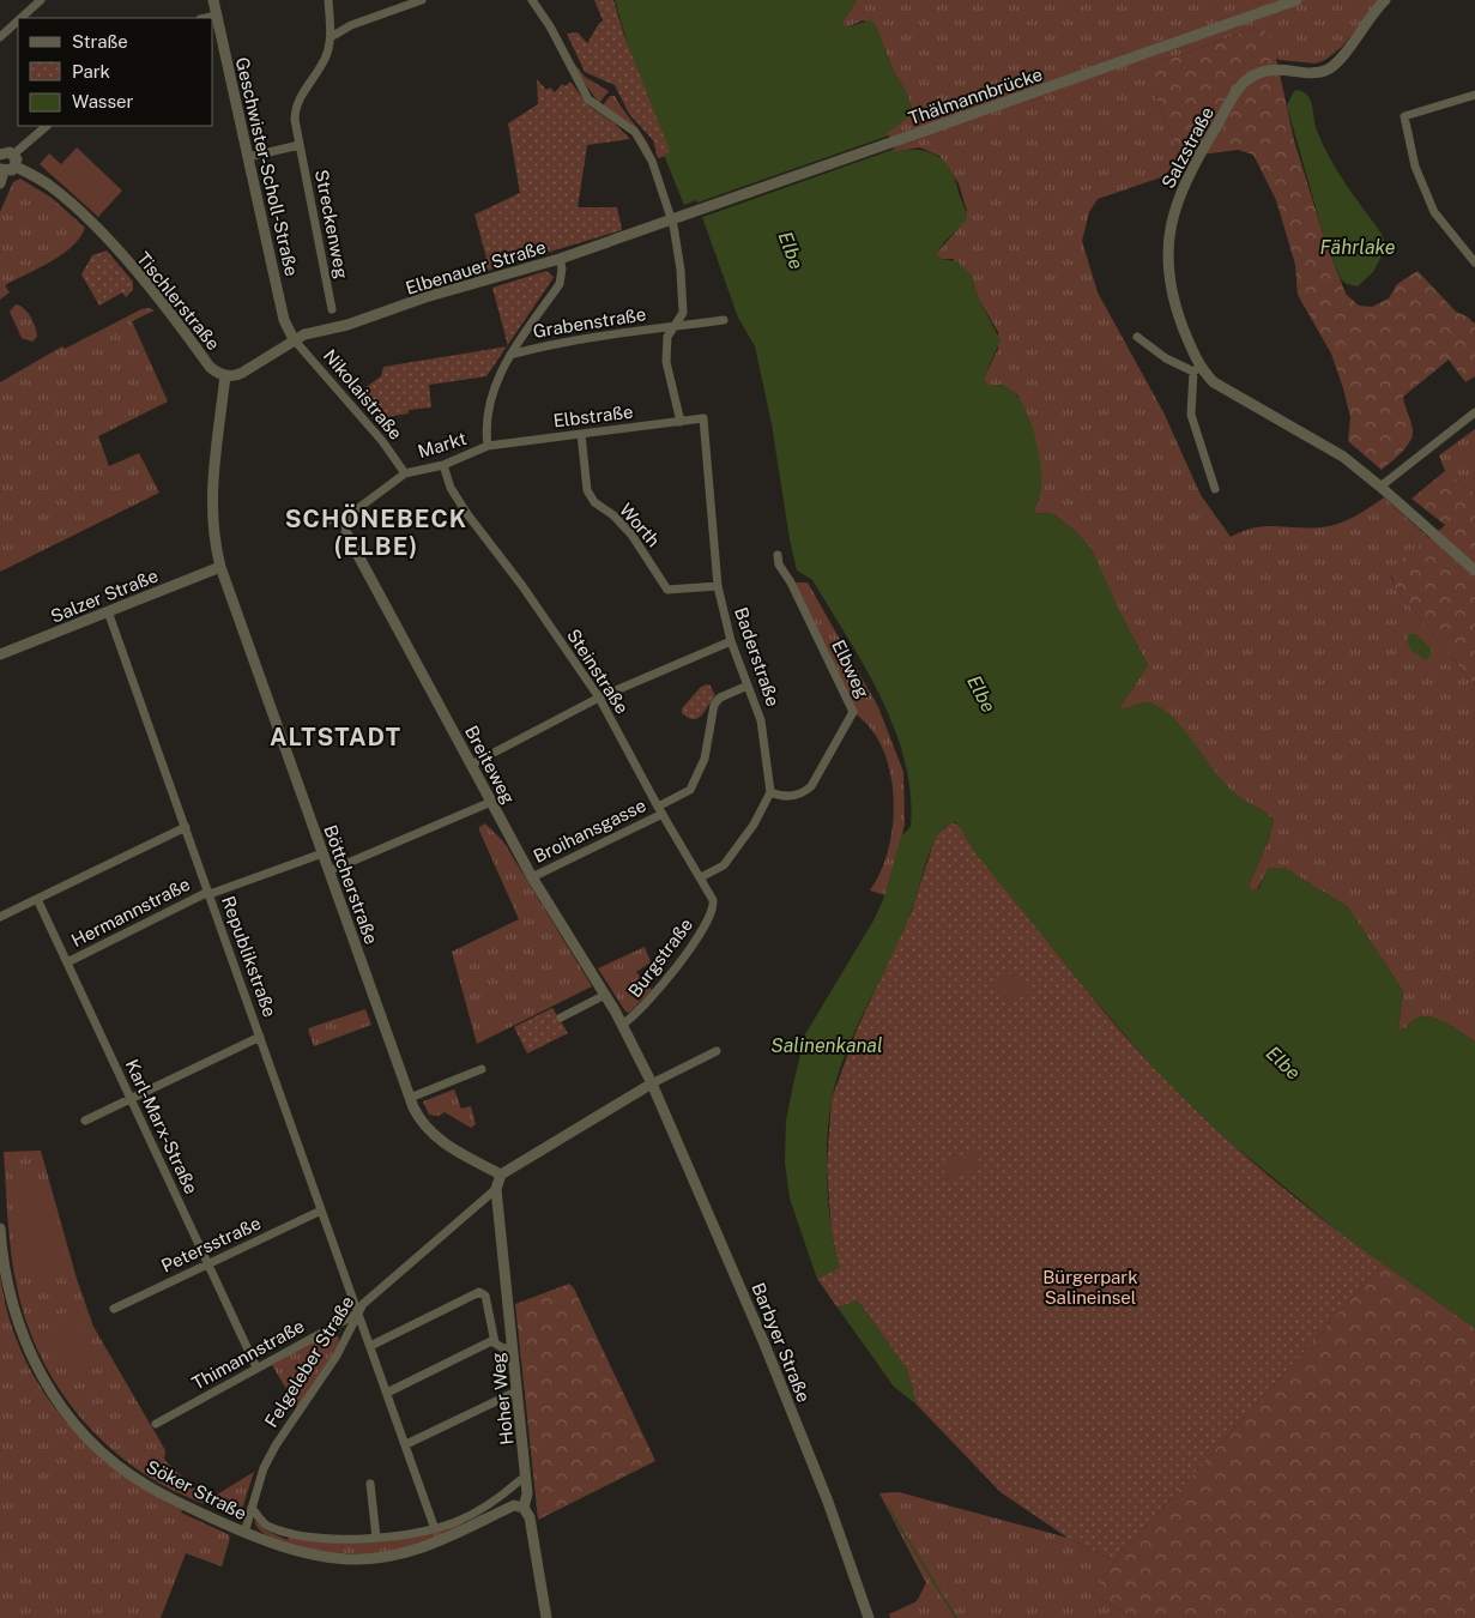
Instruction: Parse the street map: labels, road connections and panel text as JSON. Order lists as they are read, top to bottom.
{
  "streets": {
    "street": [
      "Thälmannbrücke",
      "Salzstraße",
      "Geschwister-Scholl-Straße",
      "Streckenweg",
      "Elbenauer Straße",
      "Tischlerstraße",
      "Grabenstraße",
      "Nikolaistraße",
      "Elbstraße",
      "Markt",
      "Worth",
      "Salzer Straße",
      "Baderstraße",
      "Elbweg",
      "Steinstraße",
      "Breiteweg",
      "Broihansgasse",
      "Böttcherstraße",
      "Hermannstraße",
      "Republikstraße",
      "Burgstraße",
      "Karl-Marx-Straße",
      "Petersstraße",
      "Barbyer Straße",
      "Thimannstraße",
      "Felgeleber Straße",
      "Hoher Weg",
      "Söker Straße"
    ]
  },
  "crossings": [
    ["Thälmannbrücke", "Elbenauer Straße"],
    ["Geschwister-Scholl-Straße", "Elbenauer Straße"],
    ["Geschwister-Scholl-Straße", "Nikolaistraße"],
    ["Elbenauer Straße", "Tischlerstraße"],
    ["Elbenauer Straße", "Nikolaistraße"],
    ["Nikolaistraße", "Markt"],
    ["Elbstraße", "Markt"],
    ["Elbstraße", "Worth"],
    ["Elbstraße", "Baderstraße"],
    ["Markt", "Steinstraße"],
    ["Markt", "Breiteweg"],
    ["Worth", "Baderstraße"],
    ["Salzer Straße", "Böttcherstraße"],
    ["Salzer Straße", "Republikstraße"],
    ["Baderstraße", "Elbweg"],
    ["Baderstraße", "Broihansgasse"],
    ["Steinstraße", "Broihansgasse"],
    ["Steinstraße", "Burgstraße"],
    ["Breiteweg", "Broihansgasse"],
    ["Breiteweg", "Burgstraße"],
    ["Breiteweg", "Barbyer Straße"],
    ["Böttcherstraße", "Hermannstraße"],
    ["Böttcherstraße", "Hoher Weg"],
    ["Hermannstraße", "Republikstraße"],
    ["Hermannstraße", "Karl-Marx-Straße"],
    ["Republikstraße", "Petersstraße"],
    ["Republikstraße", "Thimannstraße"],
    ["Republikstraße", "Felgeleber Straße"],
    ["Burgstraße", "Barbyer Straße"],
    ["Karl-Marx-Straße", "Petersstraße"],
    ["Karl-Marx-Straße", "Thimannstraße"],
    ["Thimannstraße", "Felgeleber Straße"],
    ["Felgeleber Straße", "Hoher Weg"],
    ["Felgeleber Straße", "Söker Straße"],
    ["Hoher Weg", "Söker Straße"]
  ],
  "districts": ["SCHÖNEBECK (ELBE)", "ALTSTADT"],
  "water": ["Fährlake", "Elbe", "Salinenkanal"],
  "parks": ["Bürgerpark Salineinsel"],
  "legend": ["Straße", "Park", "Wasser"]
}
